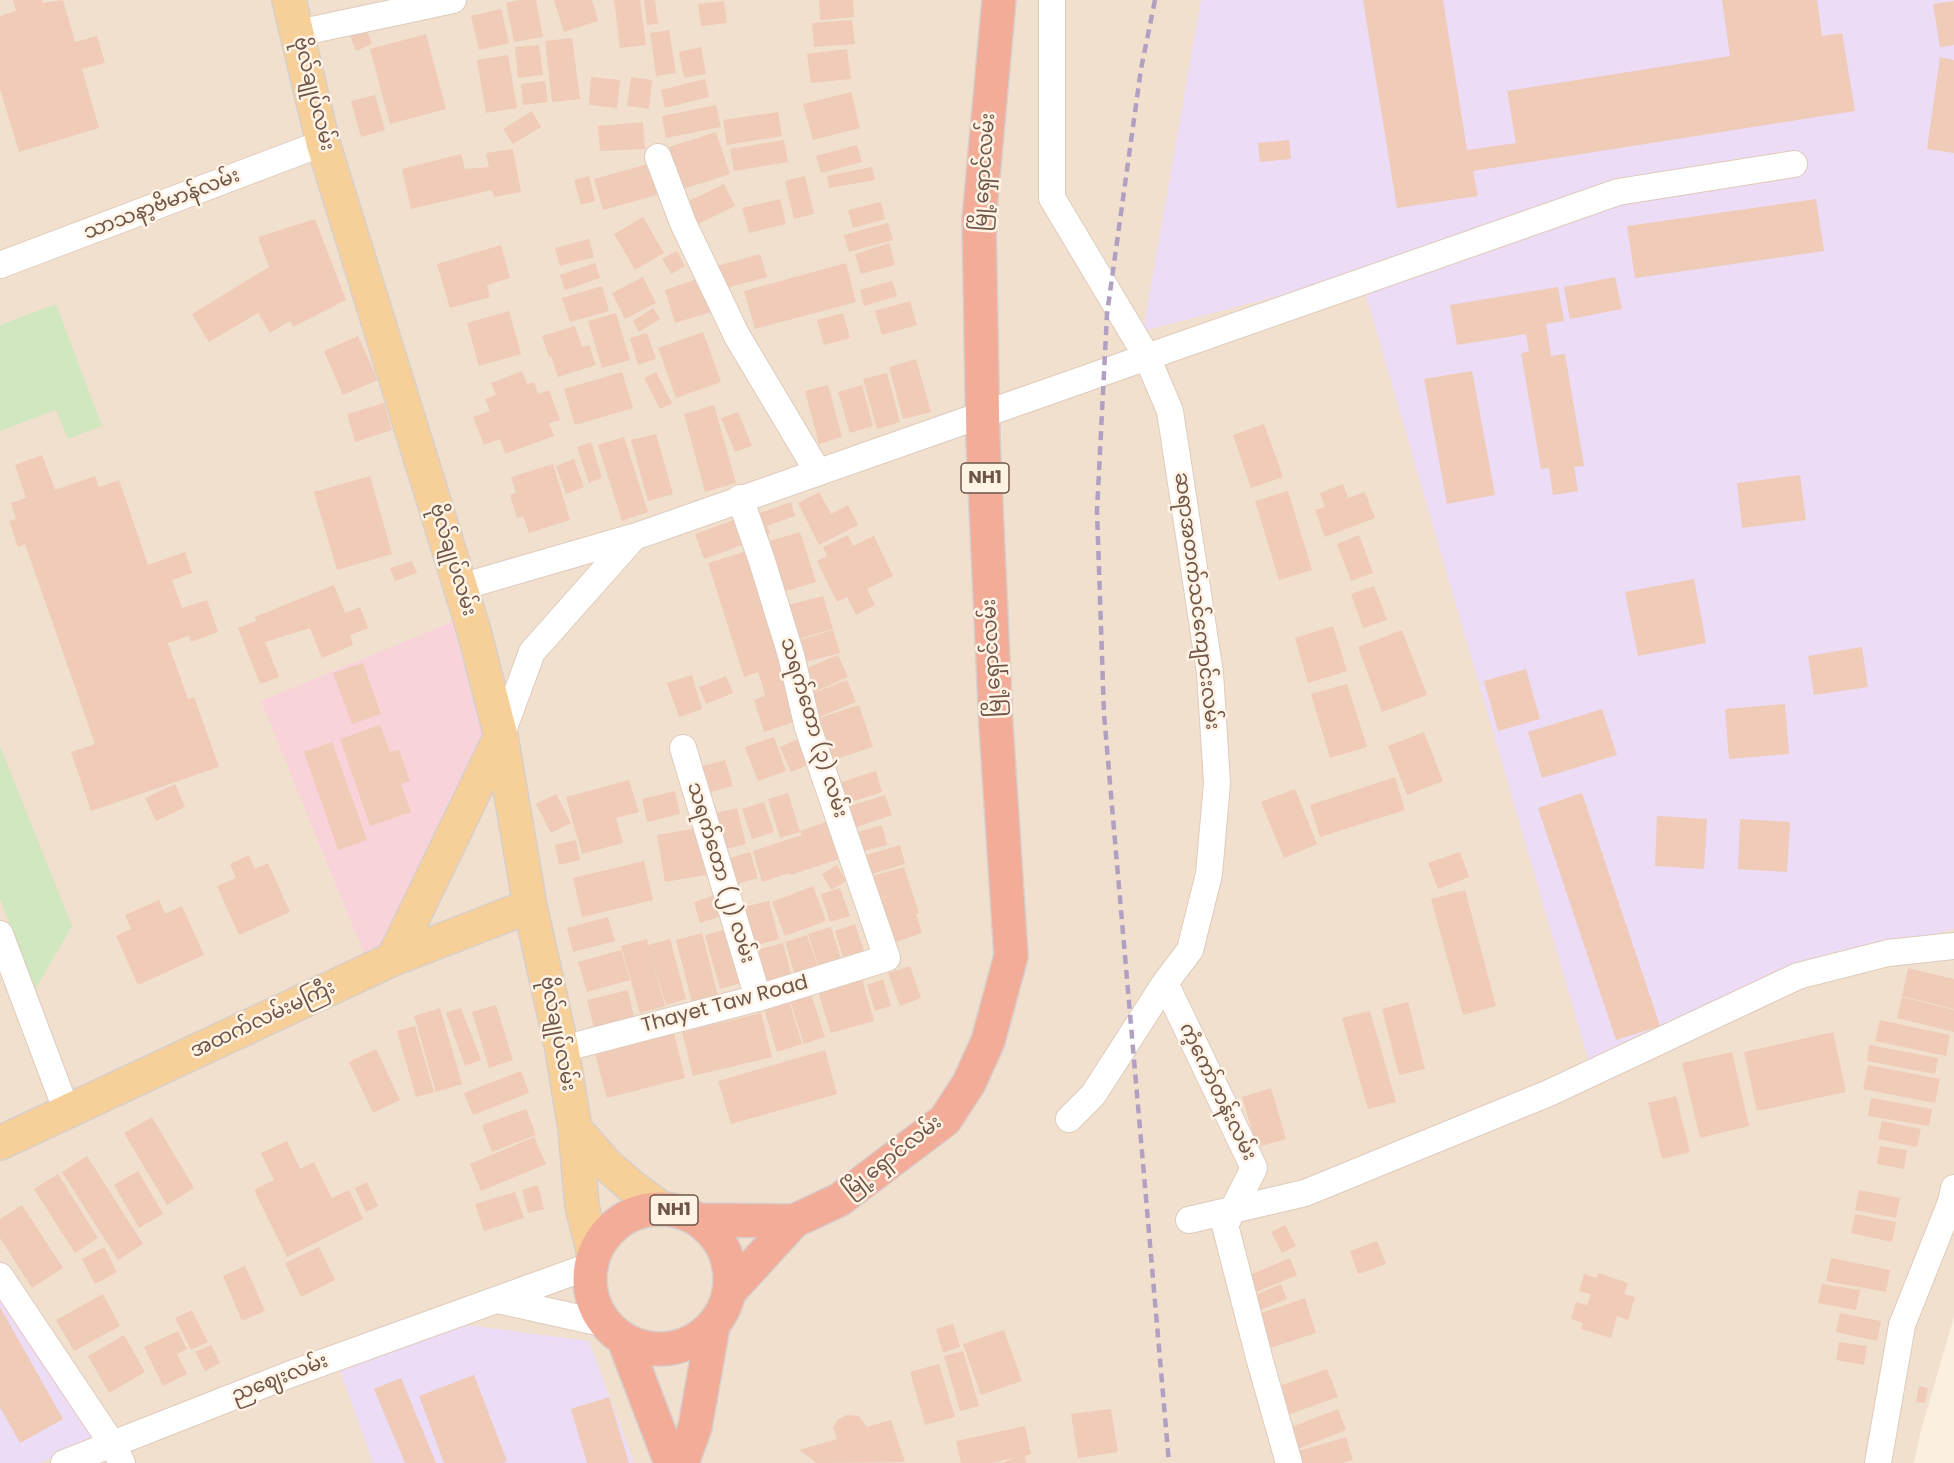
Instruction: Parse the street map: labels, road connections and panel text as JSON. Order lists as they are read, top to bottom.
{
  "streets": {
    "highway": ["မြို့ရှောင်လမ်း", "NH1"],
    "main road": ["ဗိုလ်ချုပ်လမ်း", "အထက်လမ်းမကြီး"],
    "street": [
      "သာသနာ့ဗိမာန်လမ်း",
      "ဆရာအတက်သင်ကျောင်းလမ်း",
      "သရက်တော (၃) လမ်း",
      "သရက်တော (၂) လမ်း",
      "Thayet Taw Road",
      "ကံ့ကော်တန်းလမ်း",
      "ညဈေးလမ်း"
    ]
  },
  "crossings": [
    ["ဗိုလ်ချုပ်လမ်း", "မြို့ရှောင်လမ်း"],
    ["ဗိုလ်ချုပ်လမ်း", "သာသနာ့ဗိမာန်လမ်း"],
    ["ဗိုလ်ချုပ်လမ်း", "NH1"],
    ["ဗိုလ်ချုပ်လမ်း", "Thayet Taw Road"],
    ["ဗိုလ်ချုပ်လမ်း", "အထက်လမ်းမကြီး"],
    ["ဗိုလ်ချုပ်လမ်း", "ညဈေးလမ်း"],
    ["မြို့ရှောင်လမ်း", "NH1"],
    ["မြို့ရှောင်လမ်း", "ညဈေးလမ်း"],
    ["NH1", "ညဈေးလမ်း"],
    ["ဆရာအတက်သင်ကျောင်းလမ်း", "ကံ့ကော်တန်းလမ်း"],
    ["သရက်တော (၃) လမ်း", "Thayet Taw Road"],
    ["သရက်တော (၂) လမ်း", "Thayet Taw Road"]
  ]
}
